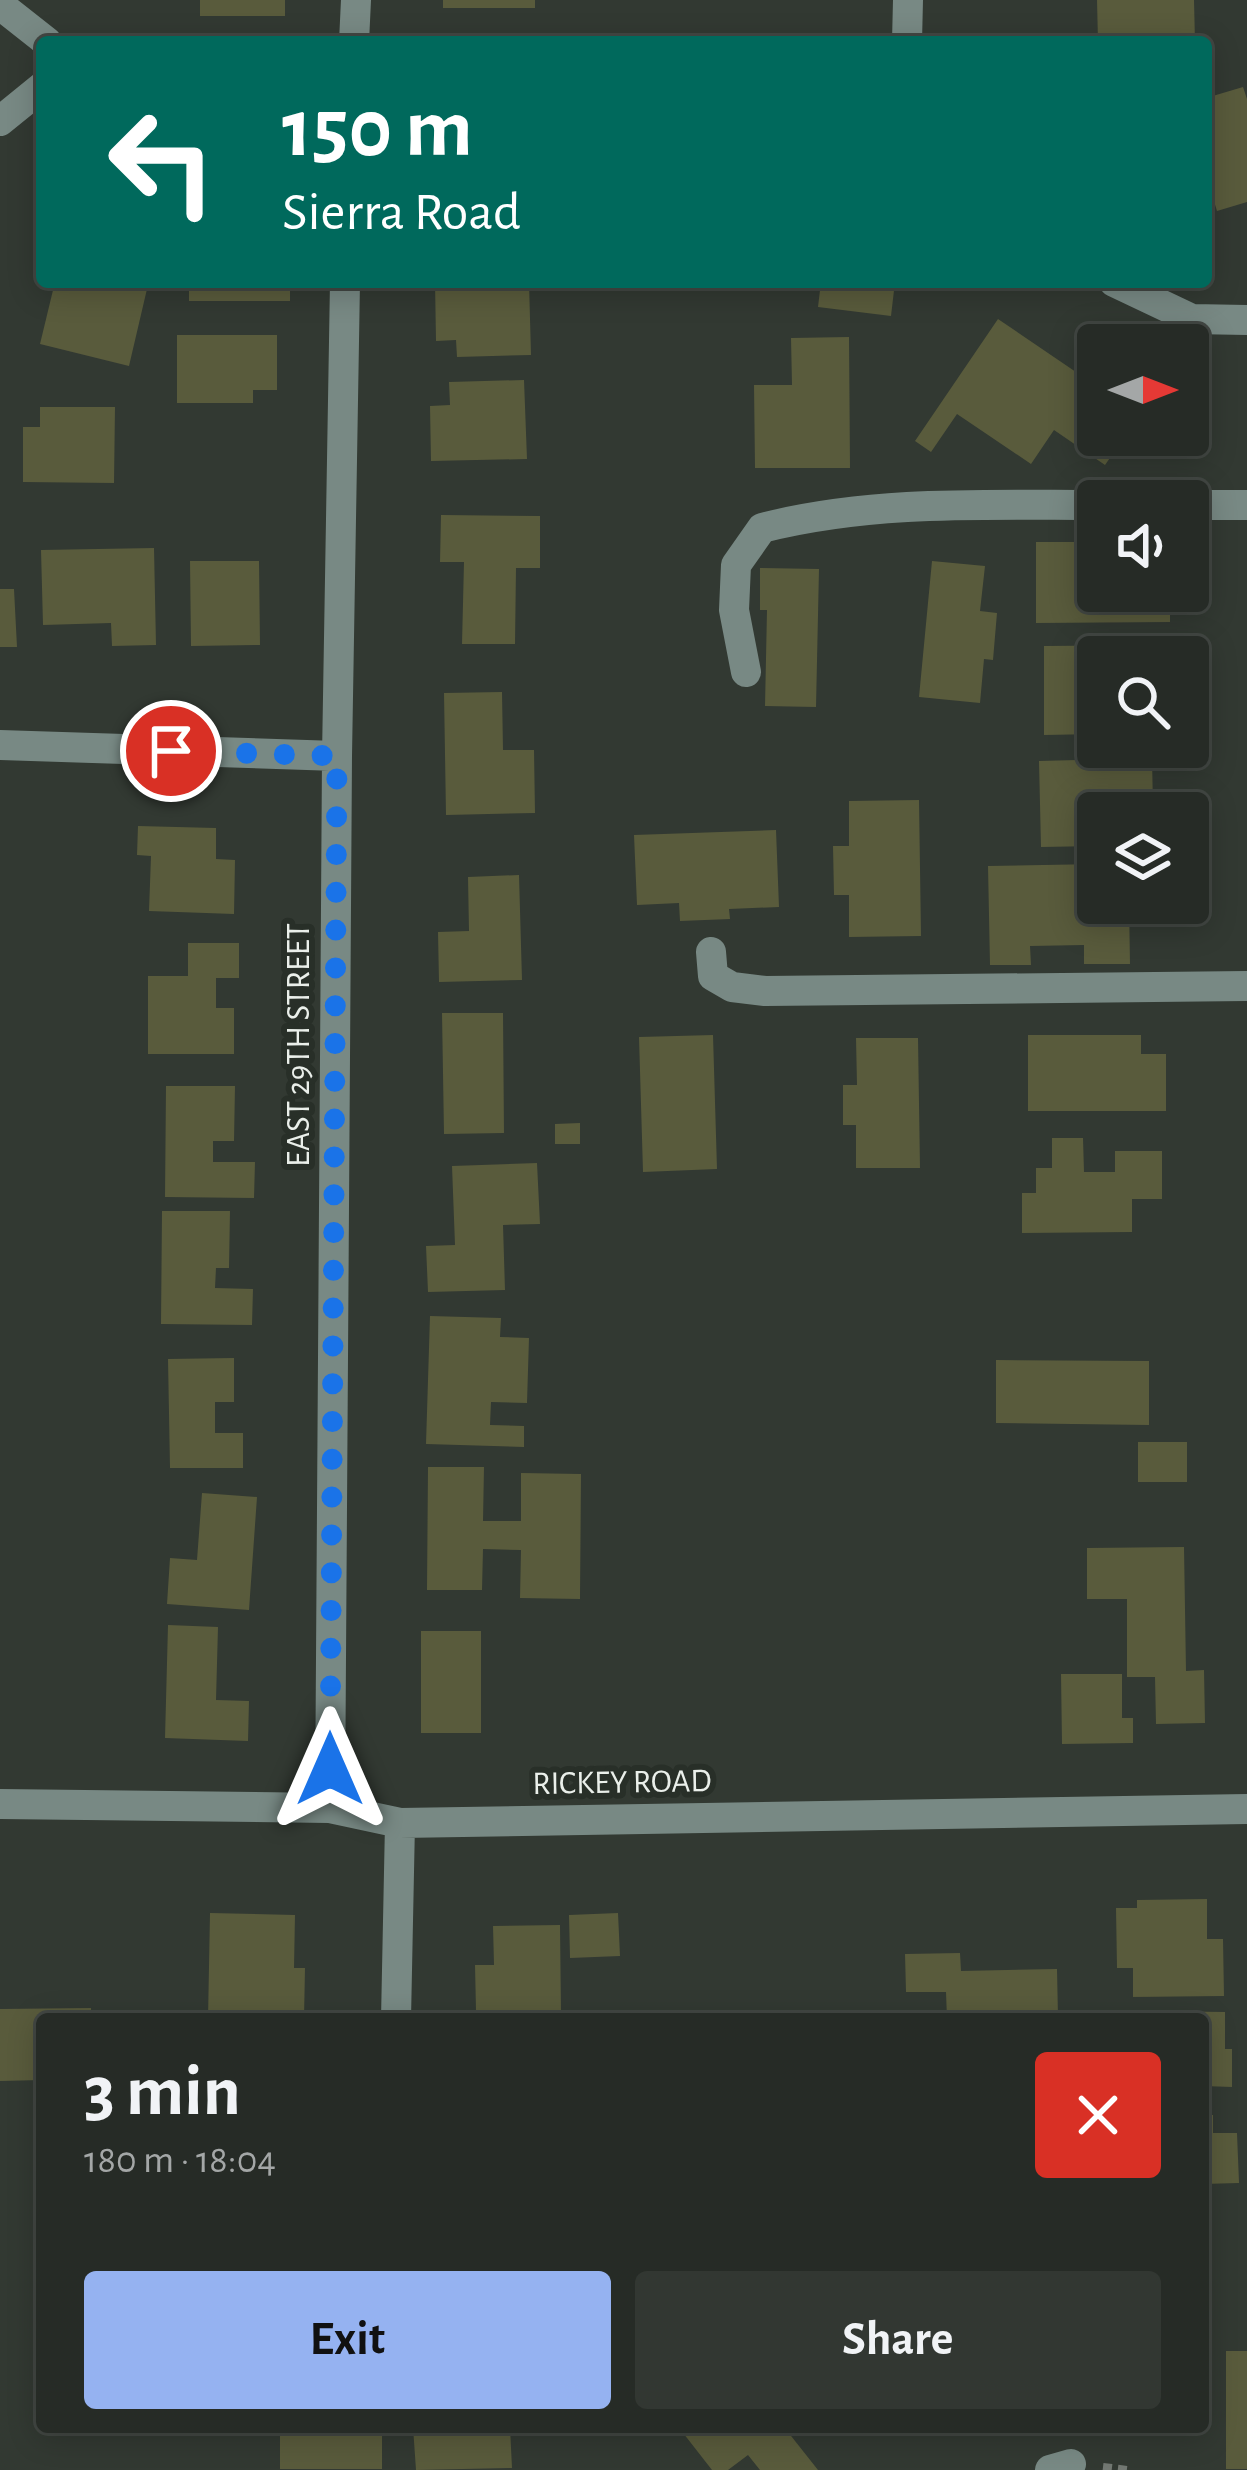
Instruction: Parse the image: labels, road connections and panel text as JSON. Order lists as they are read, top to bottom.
{
  "streets": {
    "street": ["EAST 29TH STREET", "RICKEY ROAD"]
  },
  "crossings": [
    ["EAST 29TH STREET", "RICKEY ROAD"]
  ],
  "north": "right",
  "page": {
    "turn": ["150 m", "Sierra Road"],
    "heading": ["3 min", "180 m · 18:04"],
    "buttons": ["Exit", "Share"]
  }
}
